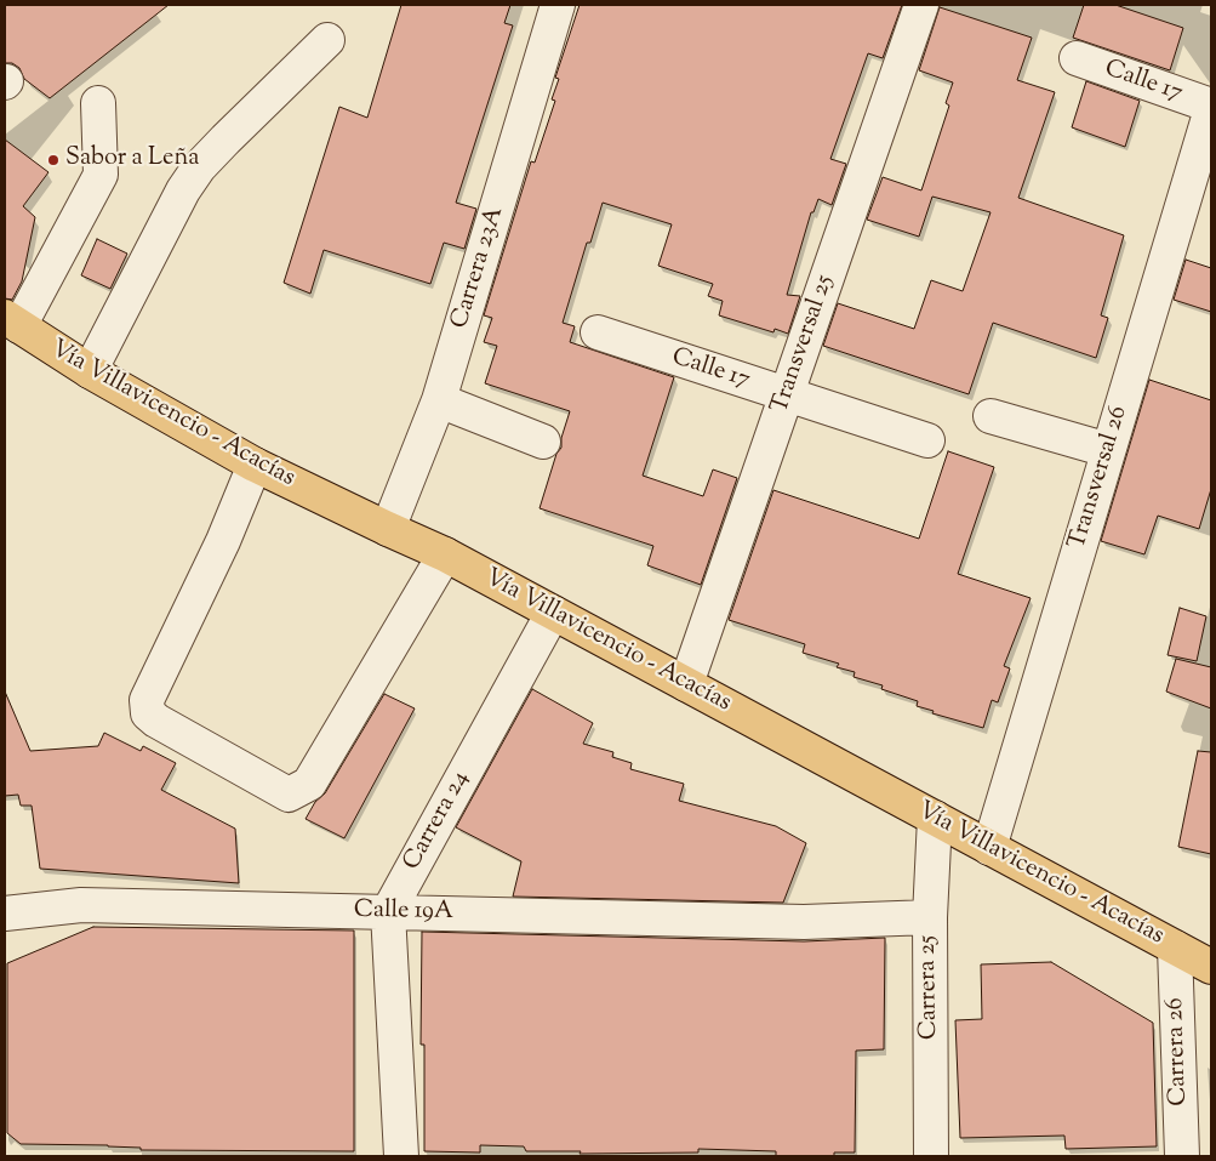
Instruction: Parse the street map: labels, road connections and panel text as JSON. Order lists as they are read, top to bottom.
{
  "streets": {
    "main road": ["Vía Villavicencio - Acacías"],
    "street": [
      "Calle 17",
      "Carrera 23A",
      "Transversal 25",
      "Transversal 26",
      "Carrera 24",
      "Calle 19A",
      "Carrera 25",
      "Carrera 26"
    ]
  },
  "crossings": [
    ["Calle 17", "Transversal 25"],
    ["Calle 17", "Transversal 26"],
    ["Carrera 23A", "Vía Villavicencio - Acacías"],
    ["Transversal 25", "Vía Villavicencio - Acacías"],
    ["Vía Villavicencio - Acacías", "Transversal 26"],
    ["Vía Villavicencio - Acacías", "Carrera 24"],
    ["Vía Villavicencio - Acacías", "Carrera 25"],
    ["Vía Villavicencio - Acacías", "Carrera 26"],
    ["Carrera 24", "Calle 19A"],
    ["Calle 19A", "Carrera 25"]
  ],
  "places": ["Sabor a Leña"]
}
